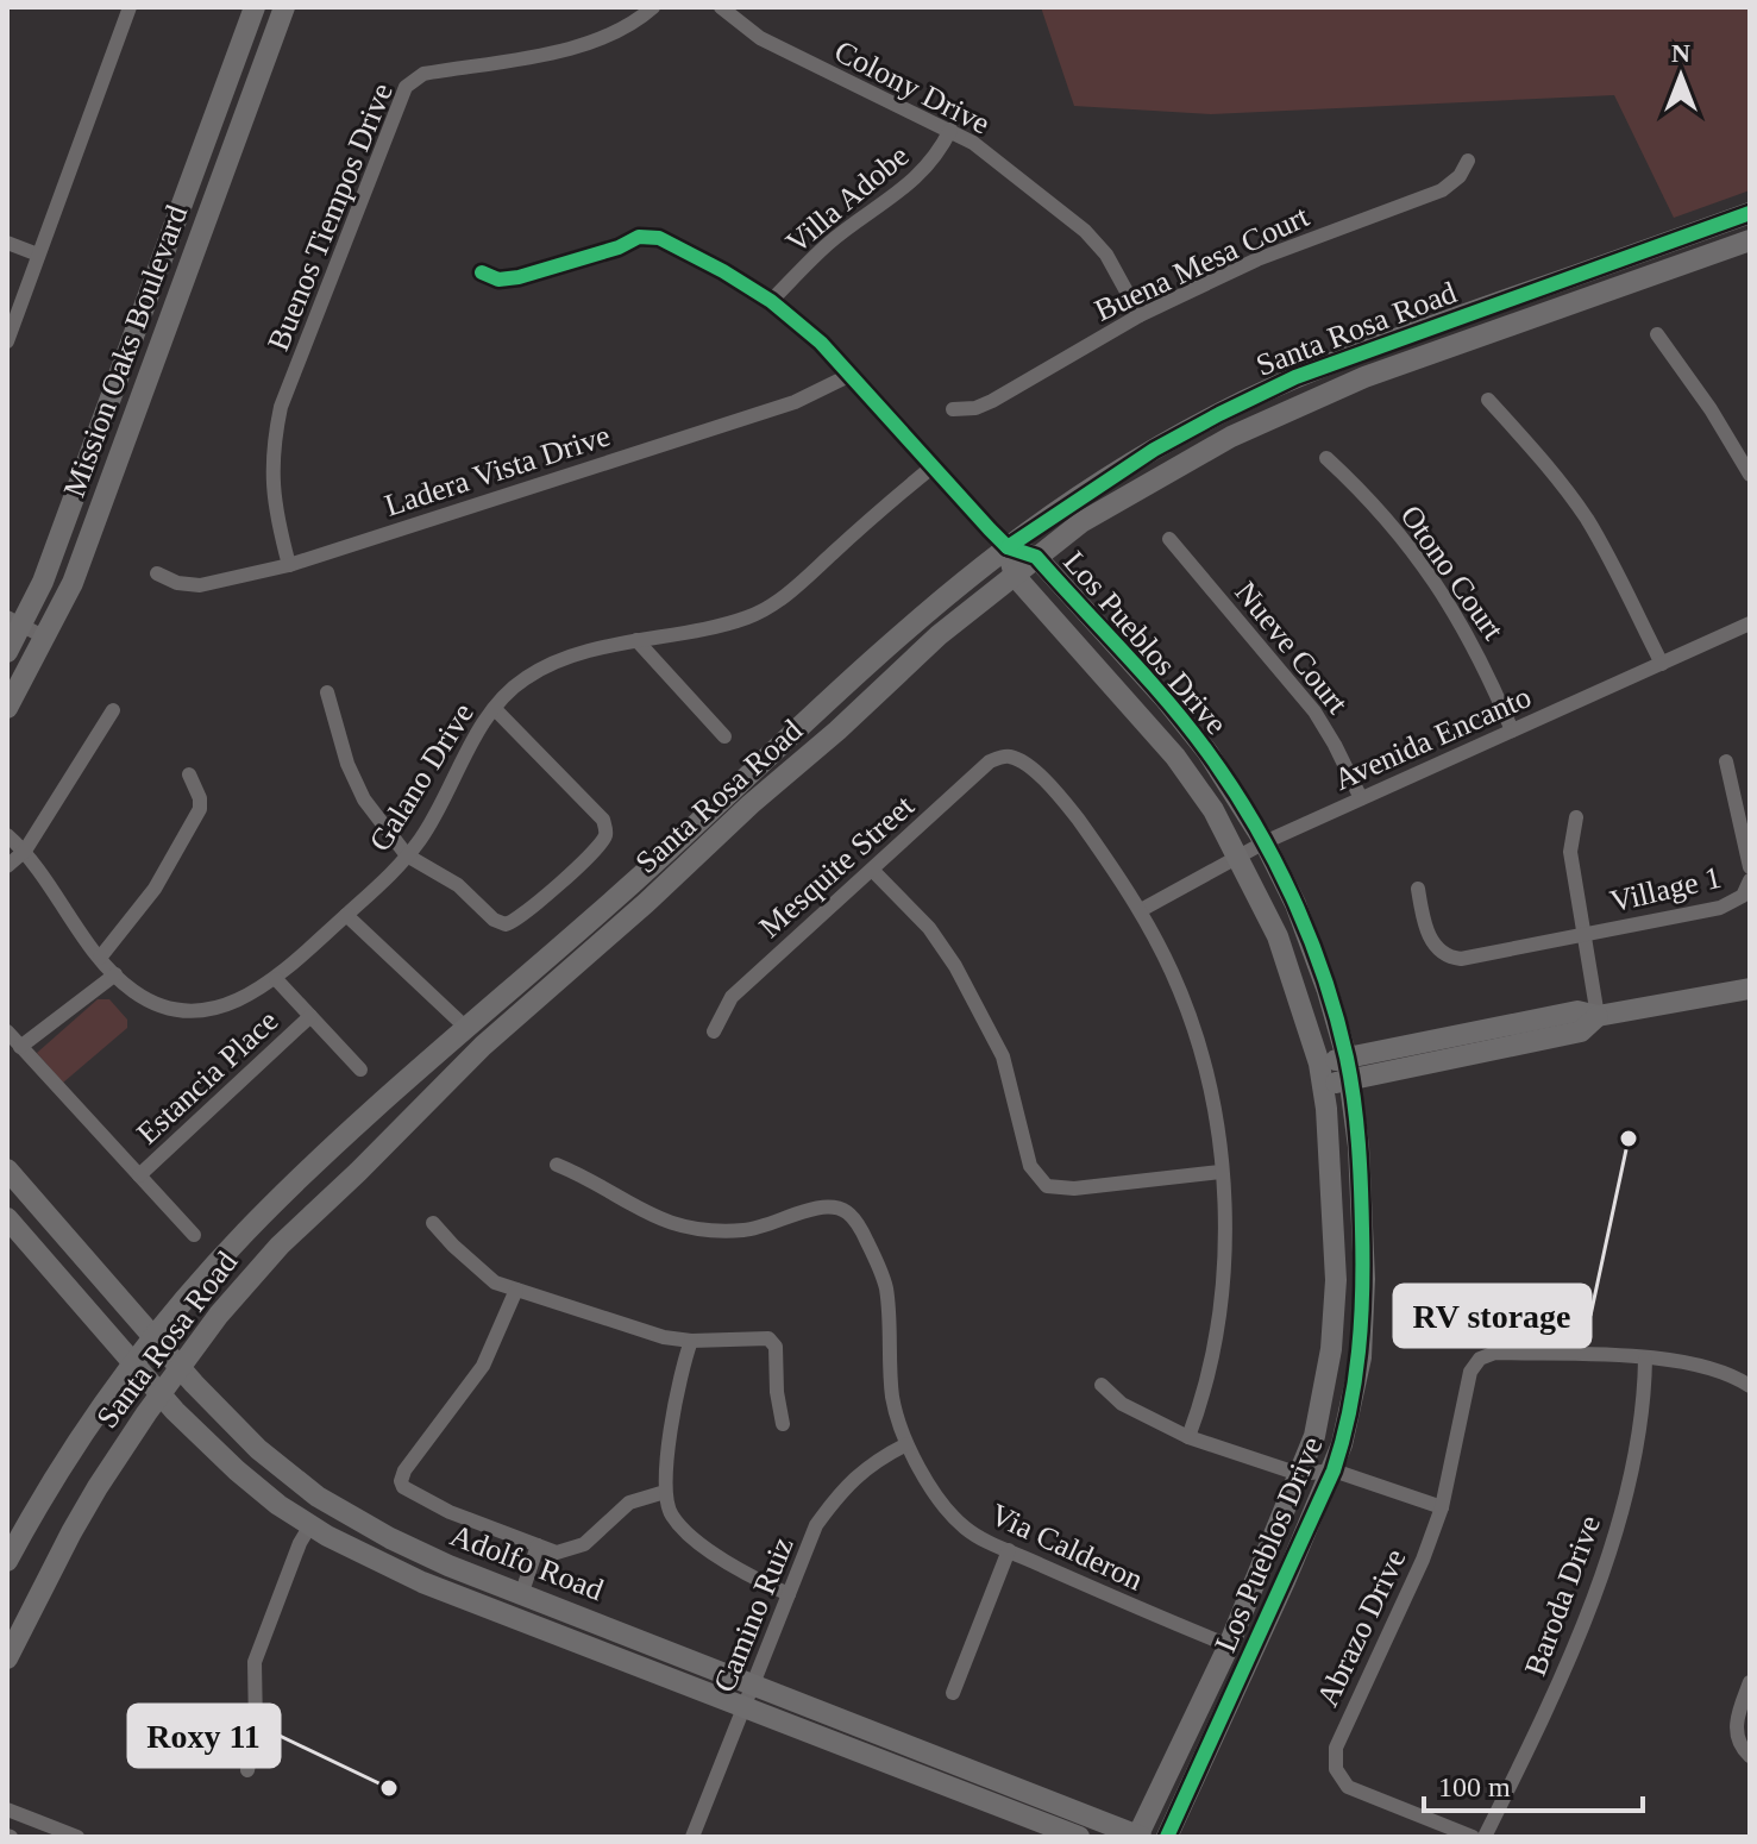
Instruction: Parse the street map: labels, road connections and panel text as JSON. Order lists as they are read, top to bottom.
{
  "streets": {
    "main road": [
      "Santa Rosa Road",
      "Mission Oaks Boulevard",
      "Los Pueblos Drive",
      "Adolfo Road"
    ],
    "street": [
      "Colony Drive",
      "Villa Adobe",
      "Buenos Tiempos Drive",
      "Buena Mesa Court",
      "Ladera Vista Drive",
      "Otono Court",
      "Nueve Court",
      "Avenida Encanto",
      "Galano Drive",
      "Mesquite Street",
      "Village 1",
      "Estancia Place",
      "Via Calderon",
      "Baroda Drive",
      "Camino Ruiz",
      "Abrazo Drive"
    ]
  },
  "crossings": [
    ["Colony Drive", "Villa Adobe"],
    ["Colony Drive", "Buena Mesa Court"],
    ["Villa Adobe", "Los Pueblos Drive"],
    ["Buenos Tiempos Drive", "Ladera Vista Drive"],
    ["Santa Rosa Road", "Los Pueblos Drive"],
    ["Santa Rosa Road", "Adolfo Road"],
    ["Ladera Vista Drive", "Los Pueblos Drive"],
    ["Otono Court", "Avenida Encanto"],
    ["Los Pueblos Drive", "Avenida Encanto"],
    ["Los Pueblos Drive", "Galano Drive"],
    ["Los Pueblos Drive", "Via Calderon"],
    ["Los Pueblos Drive", "Adolfo Road"],
    ["Nueve Court", "Avenida Encanto"],
    ["Avenida Encanto", "Mesquite Street"],
    ["Galano Drive", "Estancia Place"],
    ["Via Calderon", "Camino Ruiz"],
    ["Adolfo Road", "Camino Ruiz"],
    ["Baroda Drive", "Abrazo Drive"]
  ],
  "places": ["RV storage", "Roxy 11"],
  "scale_bar": "100 m",
  "north": "top"
}
